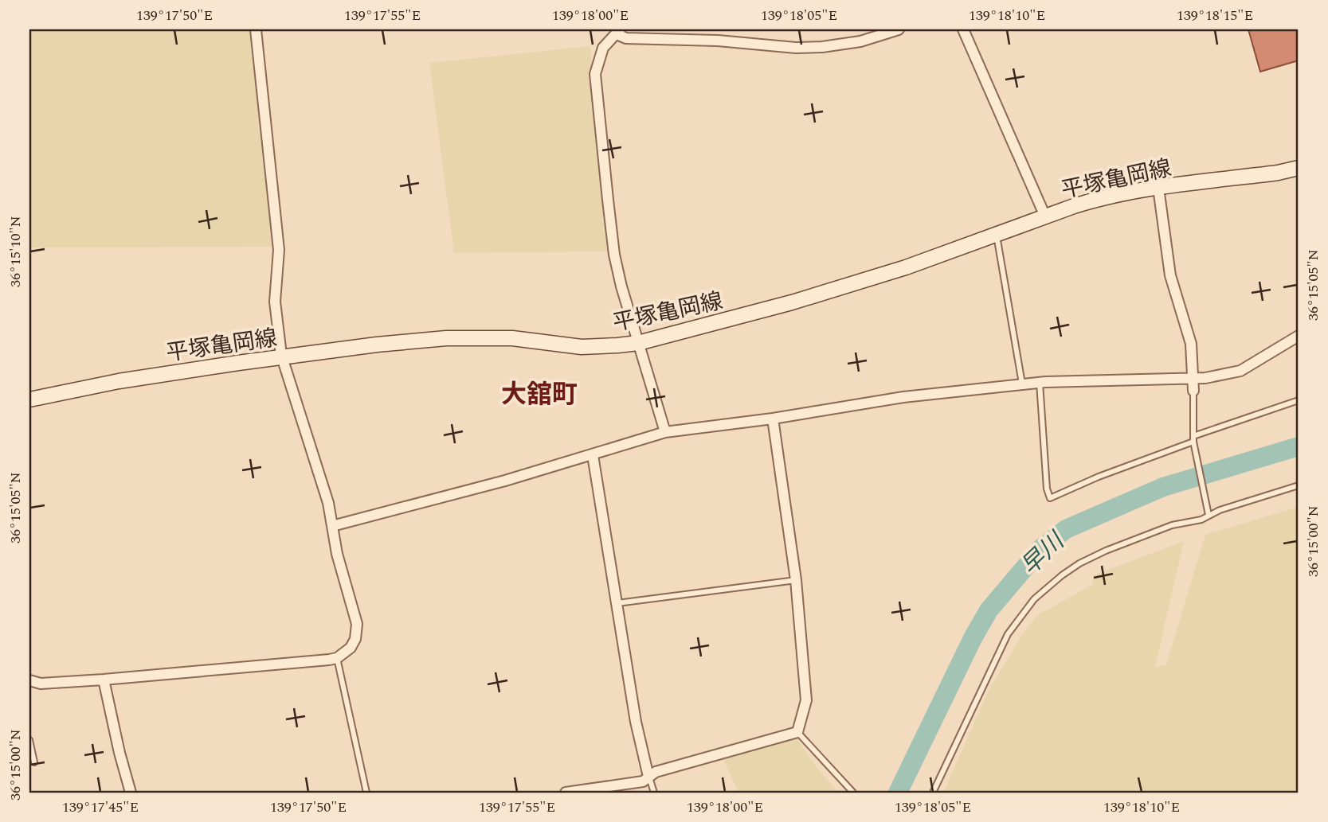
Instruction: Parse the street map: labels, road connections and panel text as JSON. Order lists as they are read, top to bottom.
{
  "streets": {
    "main road": ["平塚亀岡線"]
  },
  "districts": ["大舘町"],
  "water": ["早川"],
  "coordinates": [
    "139°17'50\"E",
    "139°17'55\"E",
    "139°18'00\"E",
    "139°18'05\"E",
    "139°18'10\"E",
    "139°18'15\"E",
    "36°15'10\"N",
    "36°15'05\"N",
    "36°15'00\"N",
    "139°17'45\"E"
  ]
}
